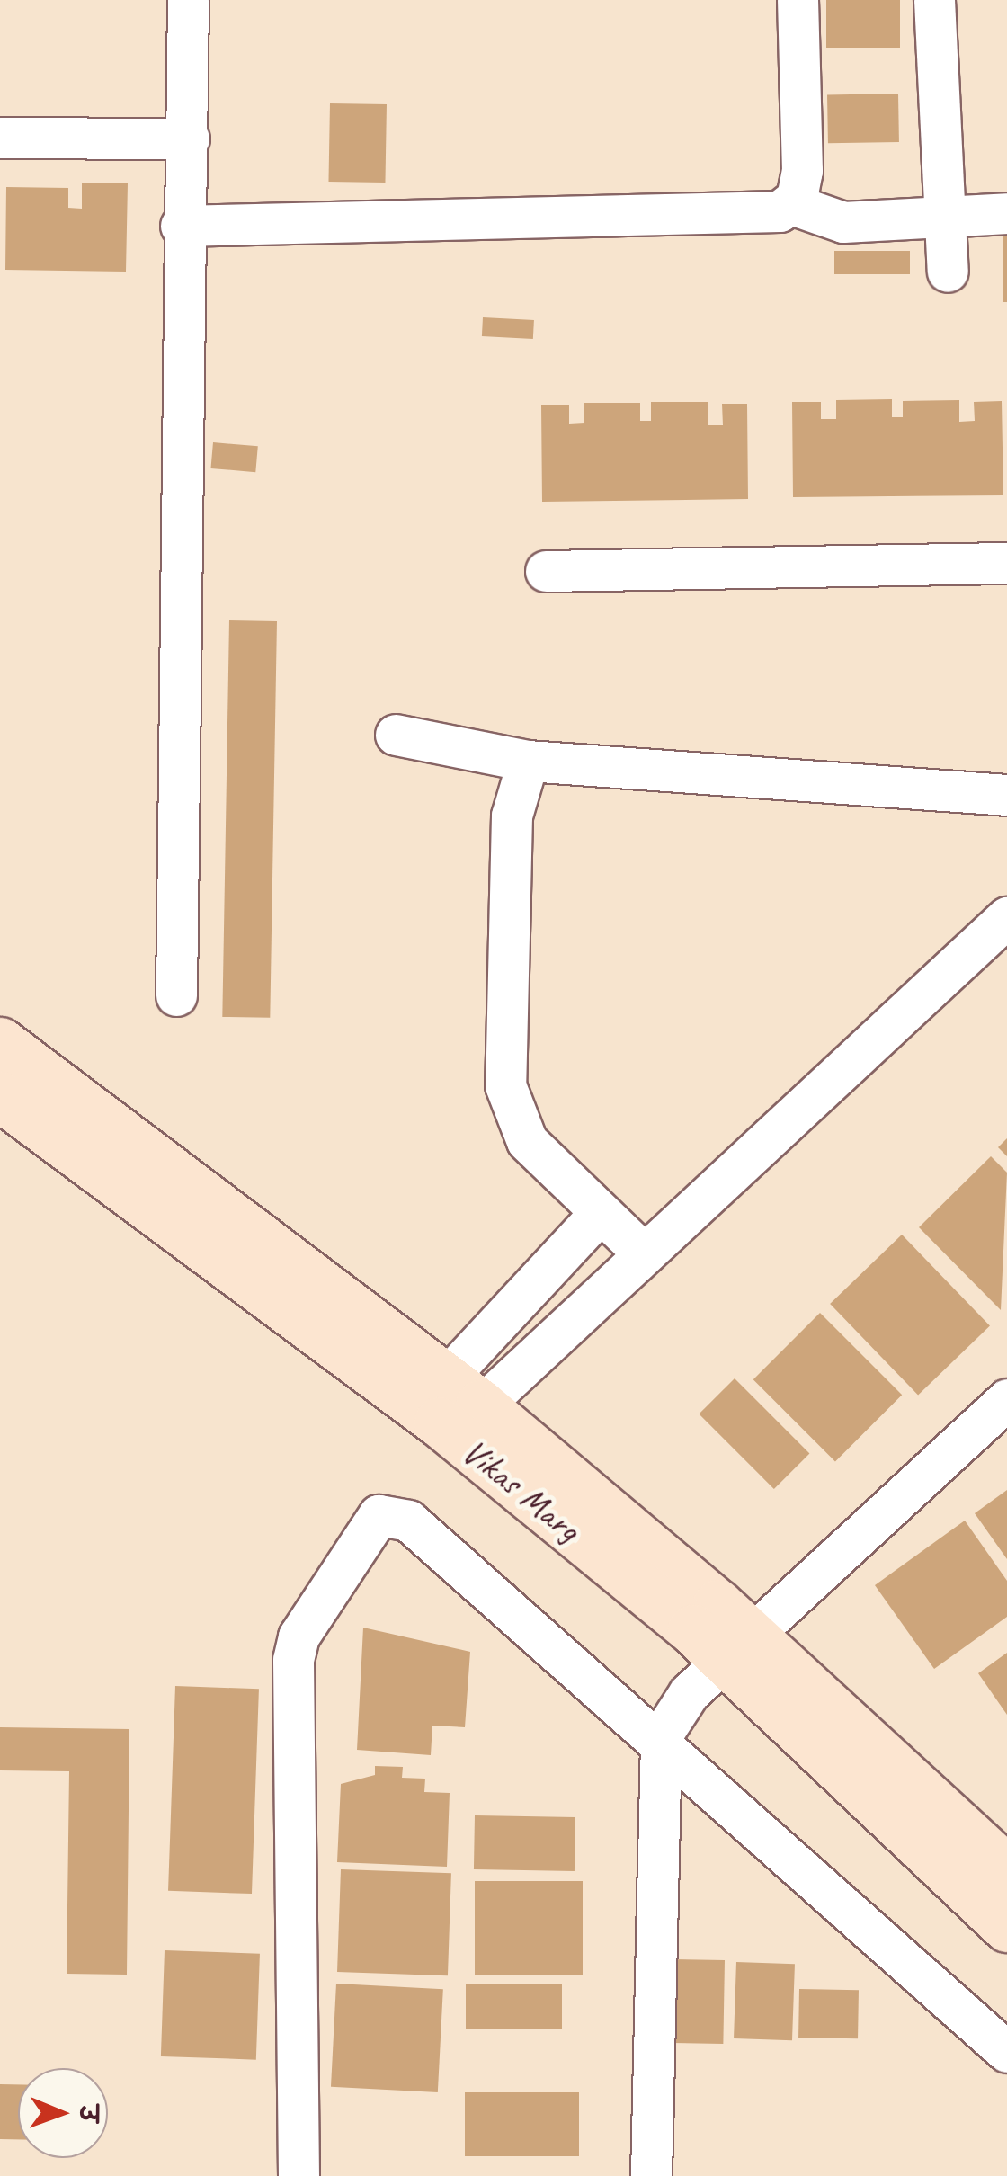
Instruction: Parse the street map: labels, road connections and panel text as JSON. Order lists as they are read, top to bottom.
{
  "streets": {
    "main road": ["Vikas Marg"]
  },
  "north": "right"
}
